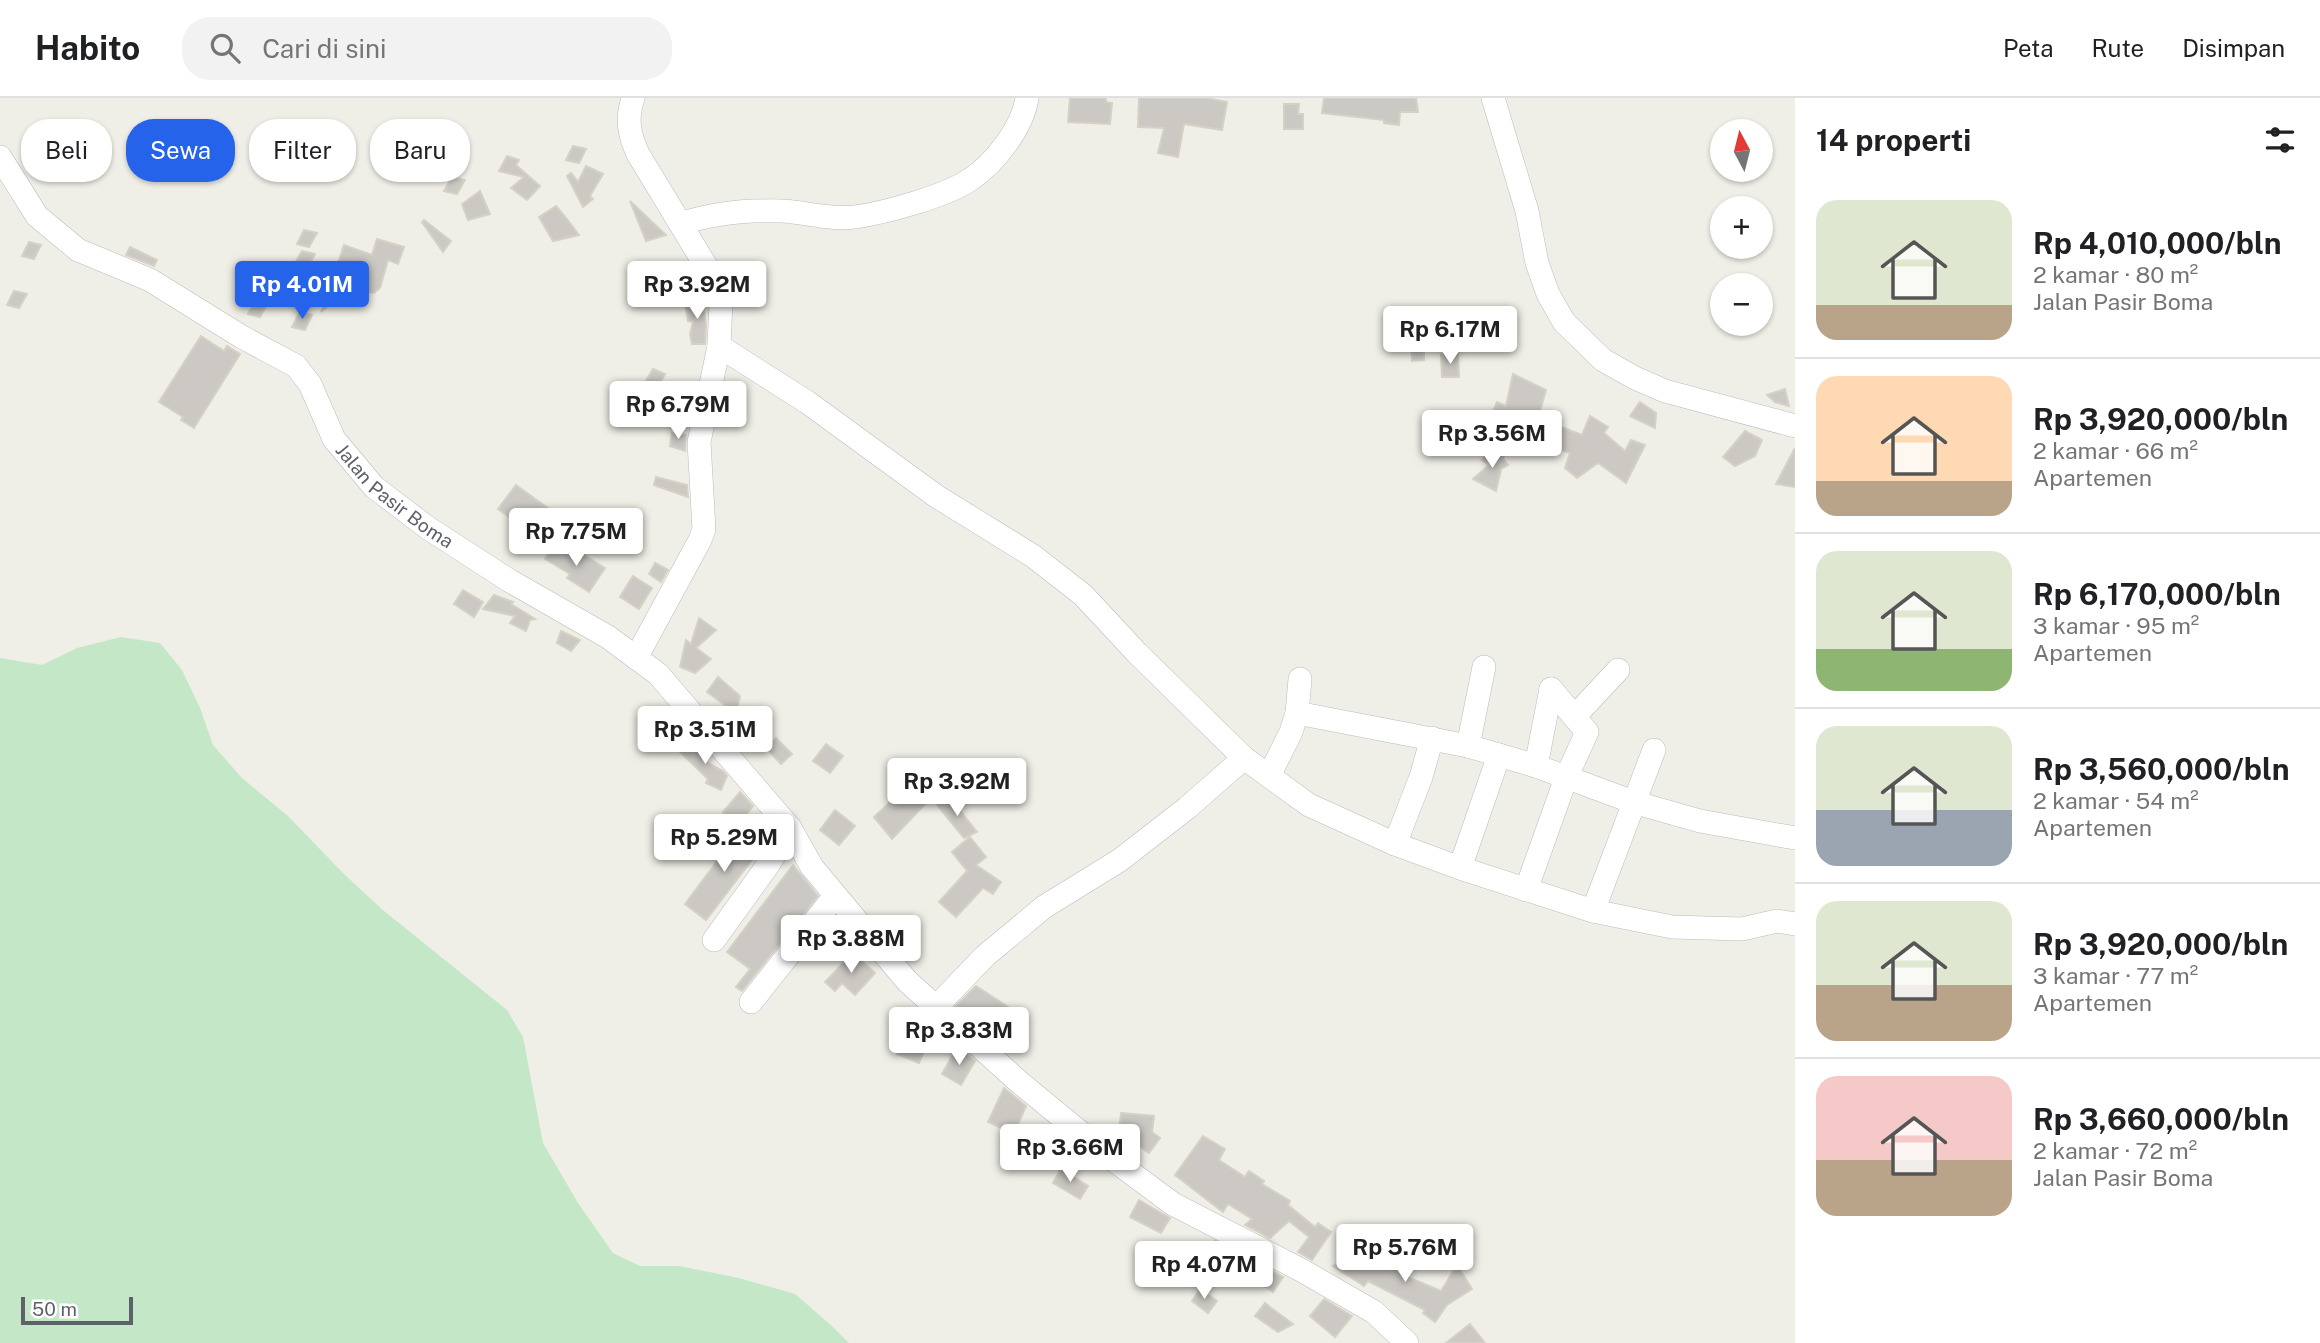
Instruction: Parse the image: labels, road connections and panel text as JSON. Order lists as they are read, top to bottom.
{
  "streets": {
    "street": ["Jalan Pasir Boma"]
  },
  "scale_bar": "50 m",
  "north": "top",
  "page": {
    "header": "Habito",
    "search": "Cari di sini",
    "nav": ["Peta", "Rute", "Disimpan"],
    "heading": "14 properti",
    "map_buttons": ["+", "−"],
    "chip": [
      "Beli",
      "Sewa",
      "Filter",
      "Baru"
    ],
    "list": [
      {
        "name": "Rp 4,010,000/bln",
        "note": "2 kamar · 80 m² · Jalan Pasir Boma"
      },
      {
        "name": "Rp 3,920,000/bln",
        "note": "2 kamar · 66 m² · Apartemen"
      },
      {
        "name": "Rp 6,170,000/bln",
        "note": "3 kamar · 95 m² · Apartemen"
      },
      {
        "name": "Rp 3,560,000/bln",
        "note": "2 kamar · 54 m² · Apartemen"
      },
      {
        "name": "Rp 3,920,000/bln",
        "note": "3 kamar · 77 m² · Apartemen"
      },
      {
        "name": "Rp 3,660,000/bln",
        "note": "2 kamar · 72 m² · Jalan Pasir Boma"
      }
    ],
    "price": [
      "Rp 4.01M",
      "Rp 3.92M",
      "Rp 6.17M",
      "Rp 6.79M",
      "Rp 3.56M",
      "Rp 7.75M",
      "Rp 3.51M",
      "Rp 3.92M",
      "Rp 5.29M",
      "Rp 3.88M",
      "Rp 3.83M",
      "Rp 3.66M",
      "Rp 5.76M",
      "Rp 4.07M"
    ],
    "scale": "50 m"
  }
}
